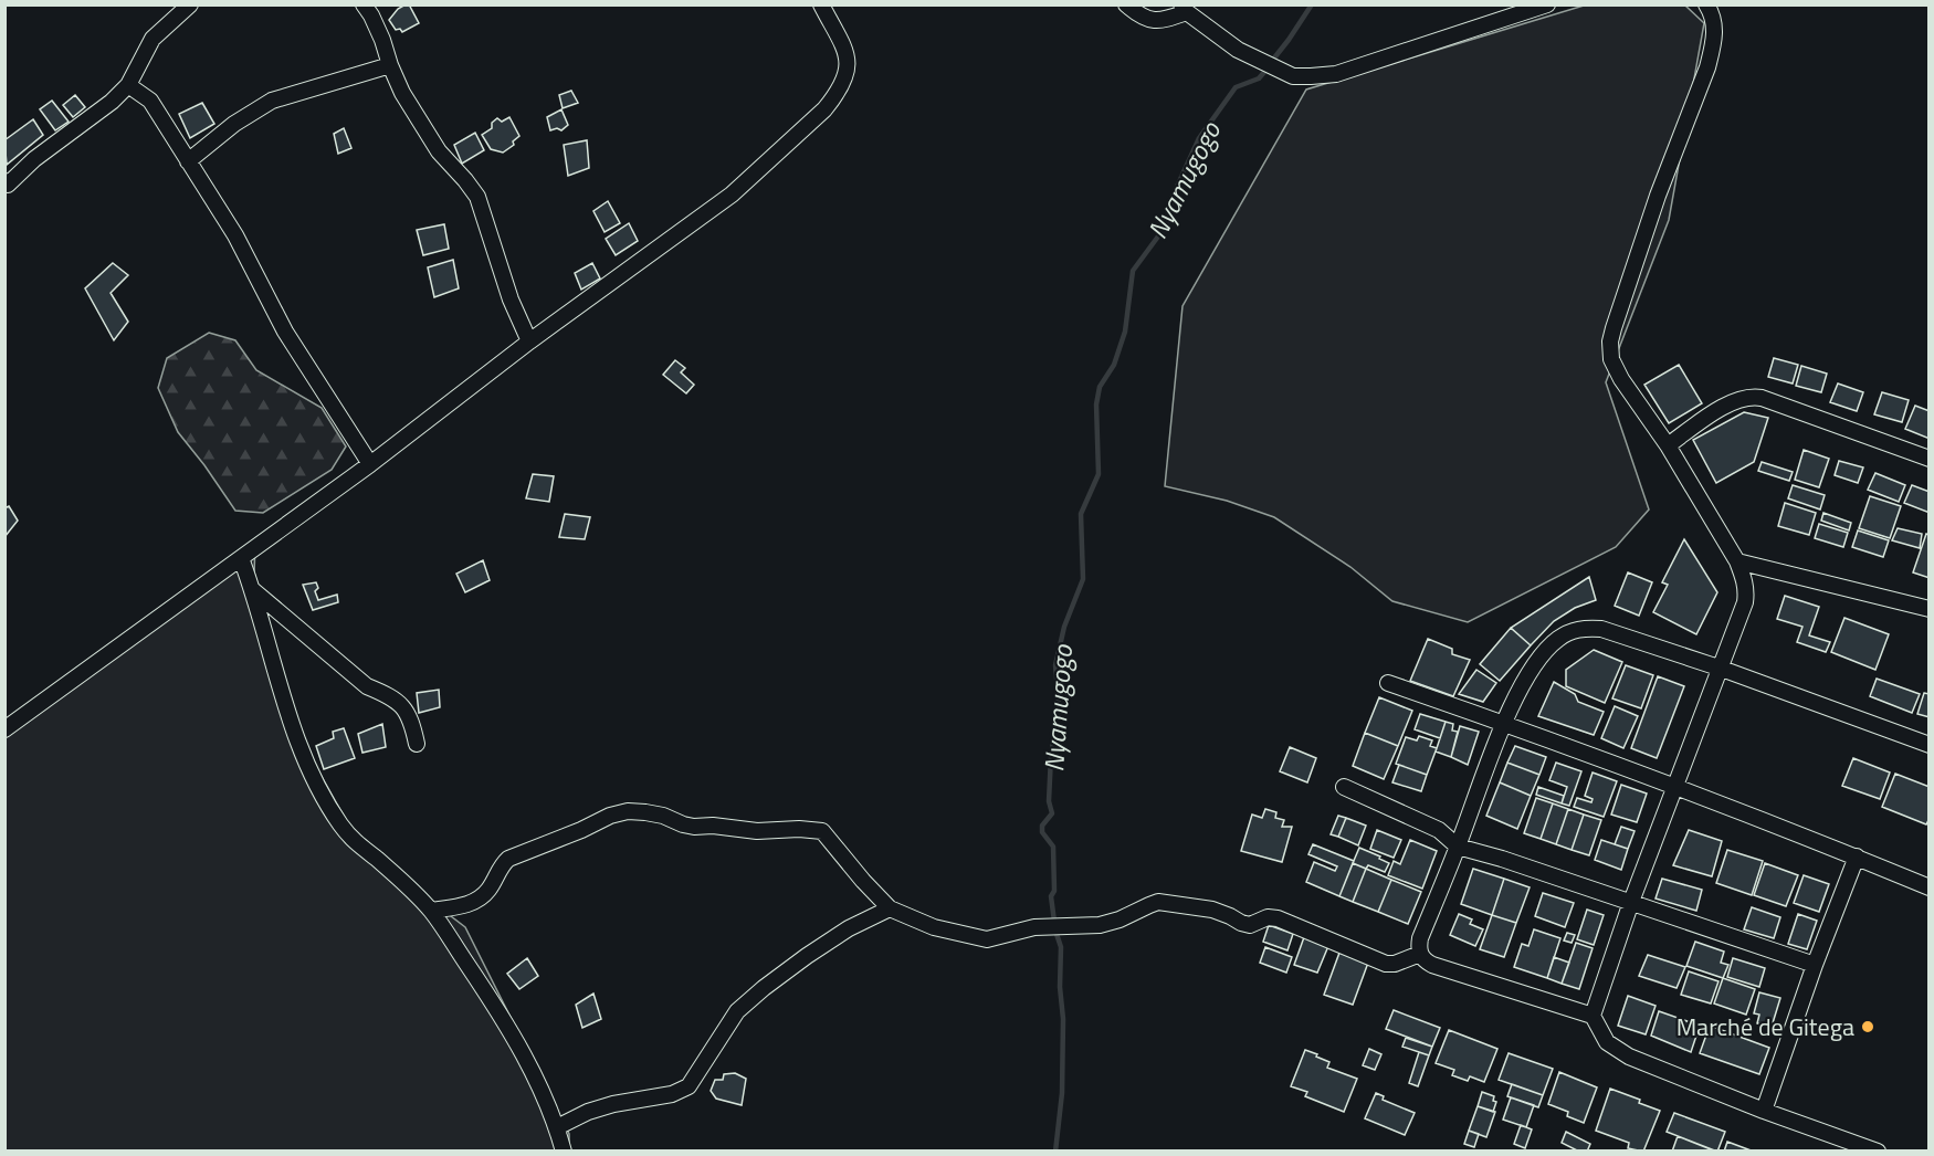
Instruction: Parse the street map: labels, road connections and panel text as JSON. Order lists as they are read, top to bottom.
{
  "water": ["Nyamugogo"],
  "places": ["Marché de Gitega"]
}
